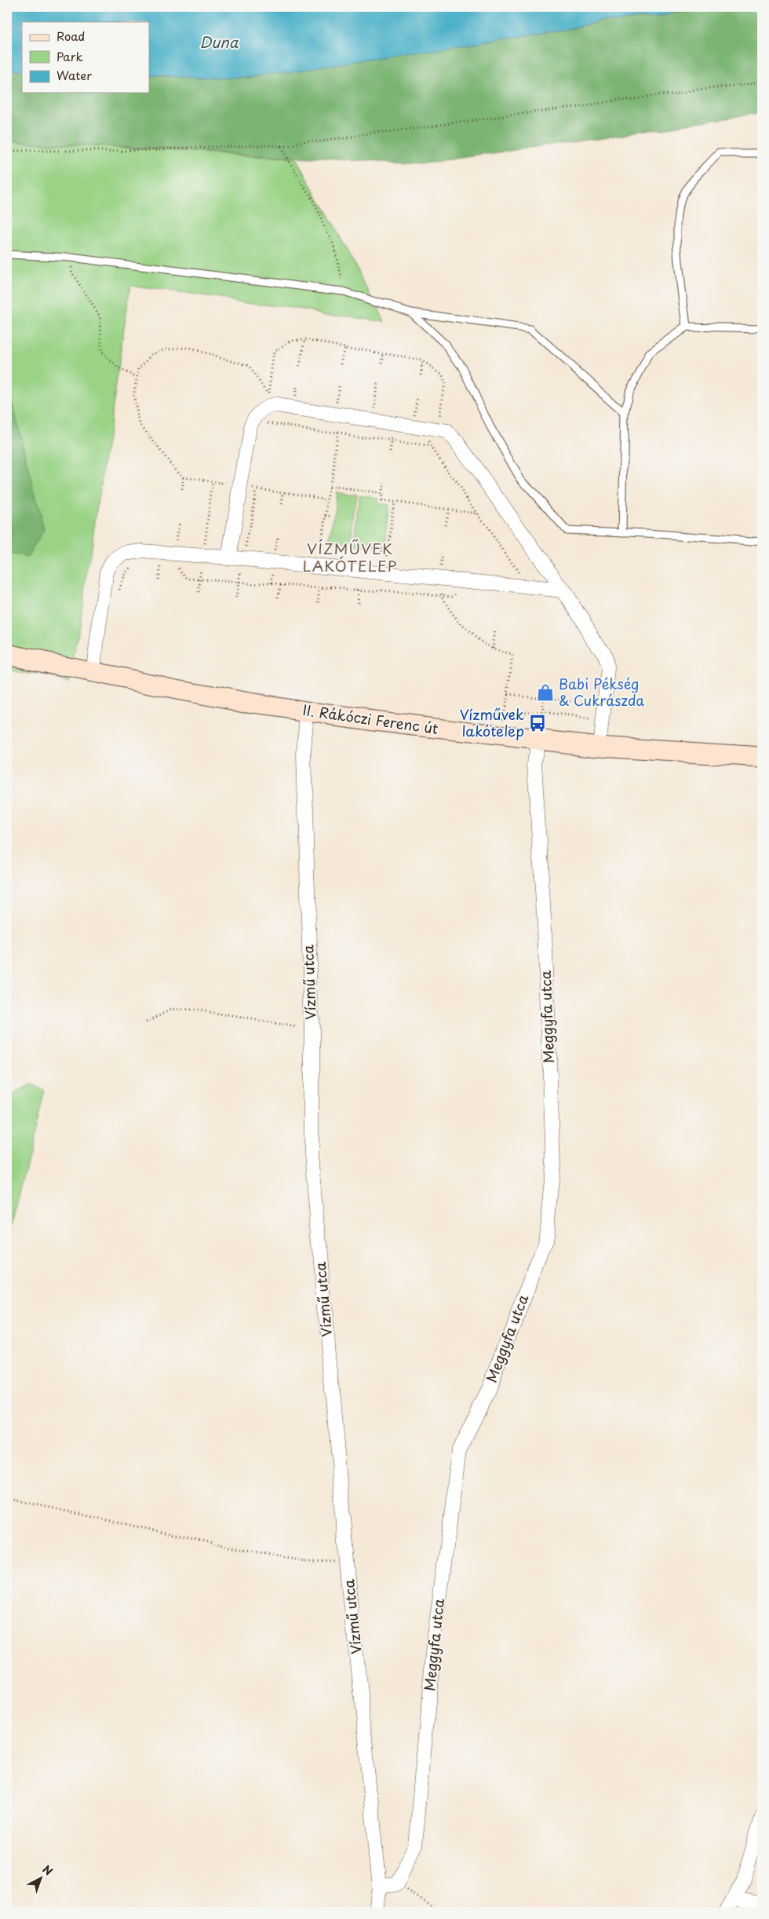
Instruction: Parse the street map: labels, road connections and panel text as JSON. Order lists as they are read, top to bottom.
{
  "streets": {
    "main road": ["II. Rákóczi Ferenc út"],
    "street": ["Vízmű utca", "Meggyfa utca"]
  },
  "crossings": [
    ["II. Rákóczi Ferenc út", "Vízmű utca"],
    ["II. Rákóczi Ferenc út", "Meggyfa utca"]
  ],
  "districts": ["VÍZMŰVEK LAKÓTELEP"],
  "water": ["Duna"],
  "places": {
    "shop": ["Babi Pékség & Cukrászda"],
    "bus stop": ["Vízművek lakótelep"]
  },
  "legend": ["Road", "Park", "Water"],
  "north": "top right"
}
